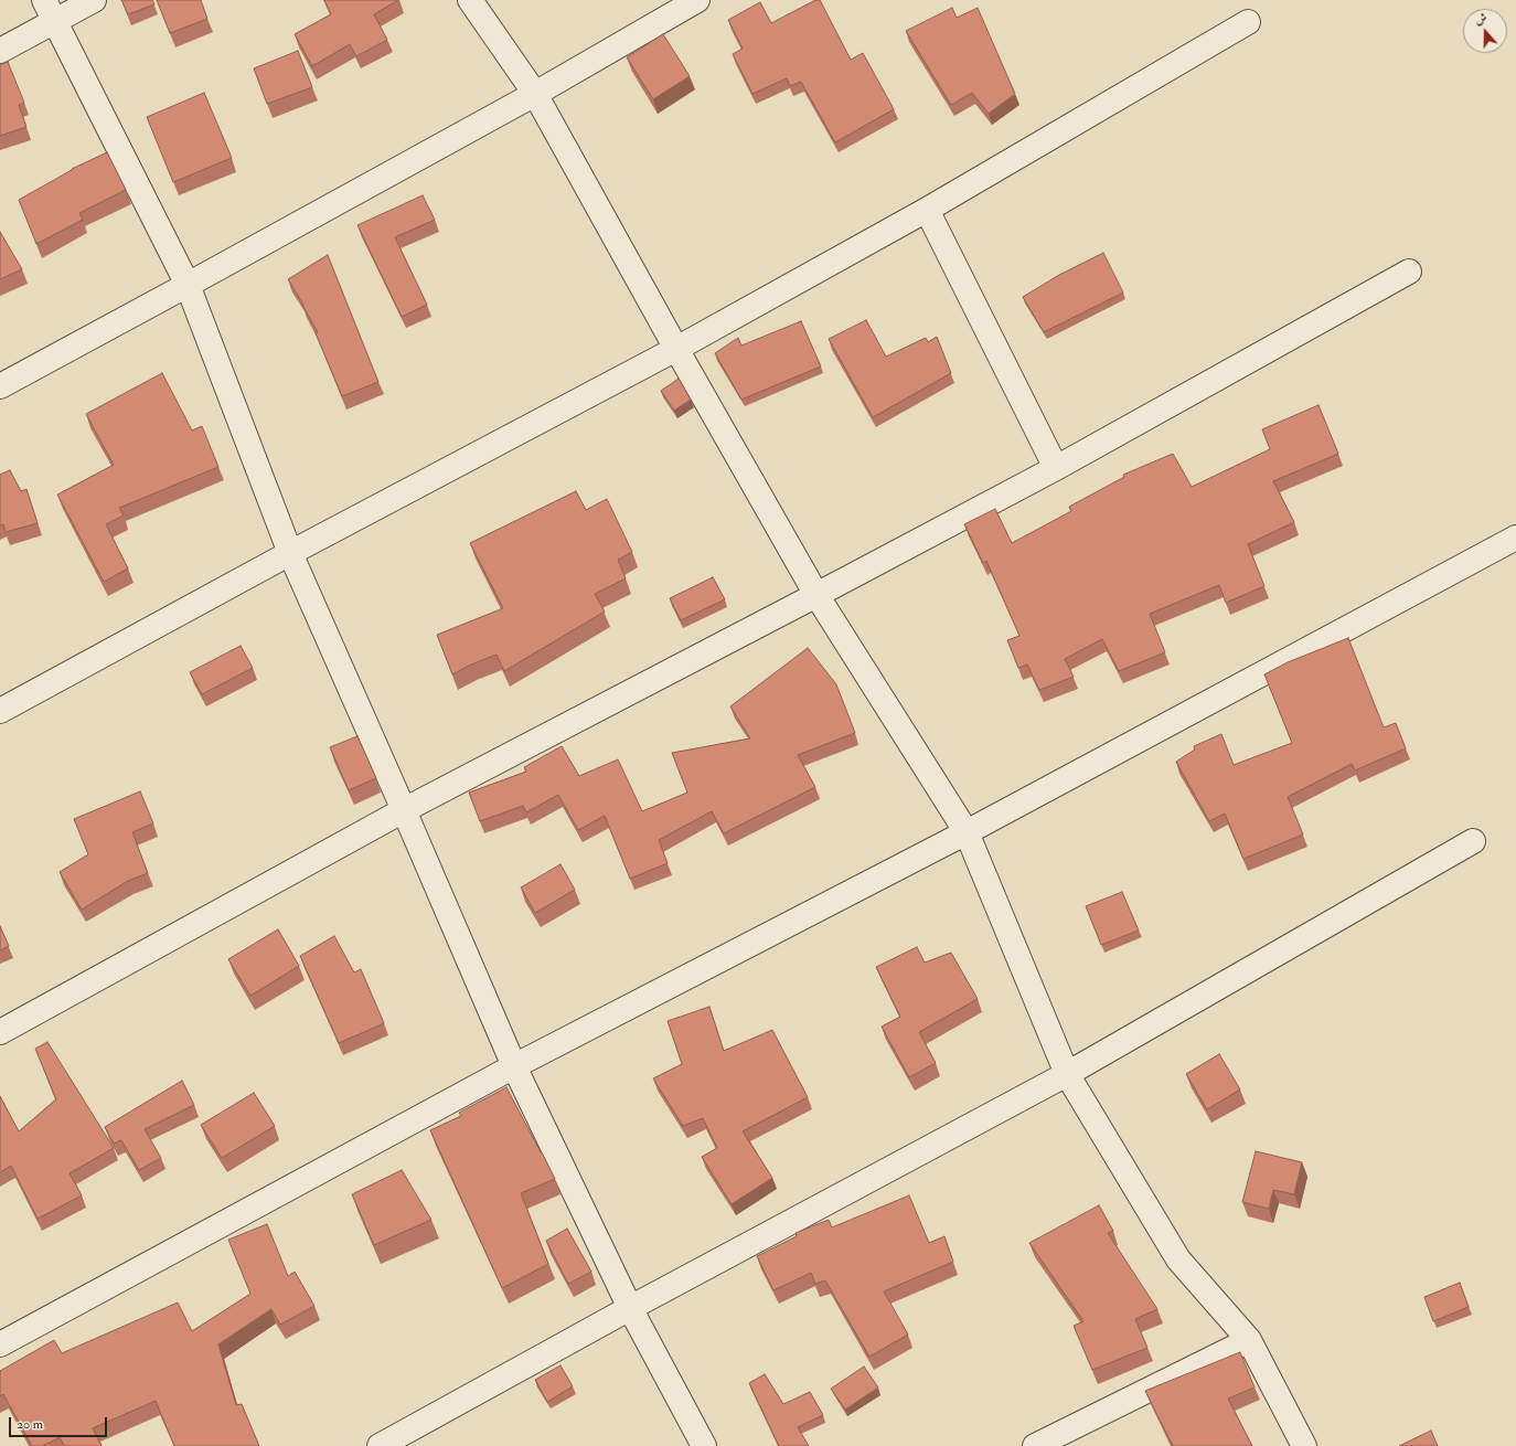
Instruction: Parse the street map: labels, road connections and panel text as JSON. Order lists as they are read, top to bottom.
{
  "scale_bar": "20 m",
  "north": "top"
}
